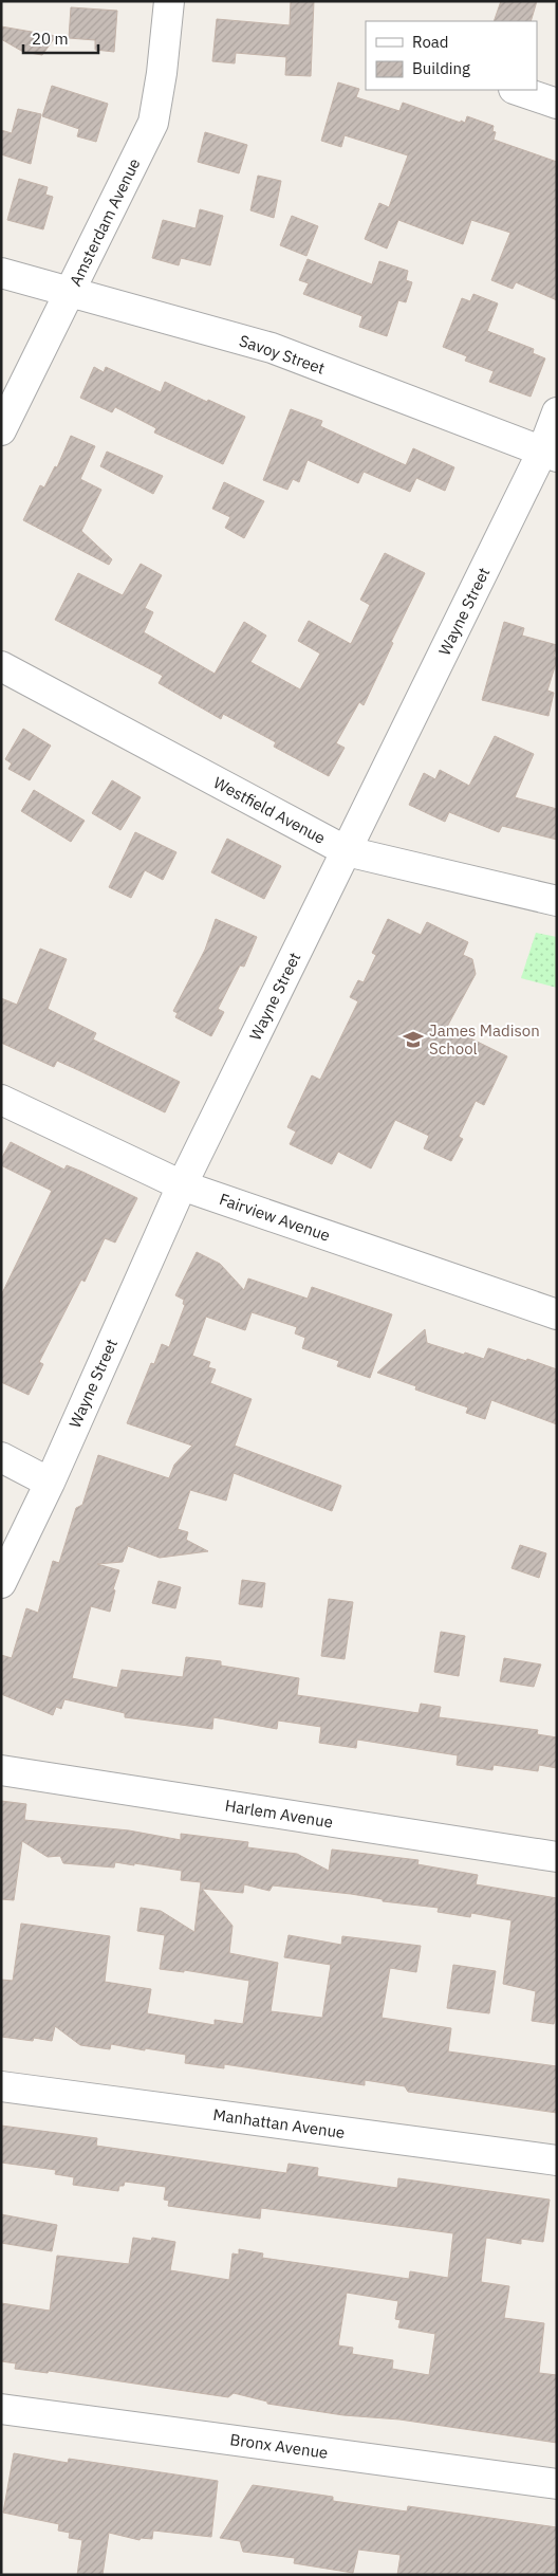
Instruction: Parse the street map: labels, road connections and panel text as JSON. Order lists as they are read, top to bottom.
{
  "streets": {
    "street": [
      "Amsterdam Avenue",
      "Savoy Street",
      "Wayne Street",
      "Westfield Avenue",
      "Fairview Avenue",
      "Harlem Avenue",
      "Manhattan Avenue",
      "Bronx Avenue"
    ]
  },
  "crossings": [
    ["Amsterdam Avenue", "Savoy Street"],
    ["Savoy Street", "Wayne Street"],
    ["Wayne Street", "Westfield Avenue"],
    ["Wayne Street", "Fairview Avenue"]
  ],
  "places": {
    "school or university": ["James Madison School"]
  },
  "legend": ["Road", "Building"],
  "scale_bar": "20 m"
}
